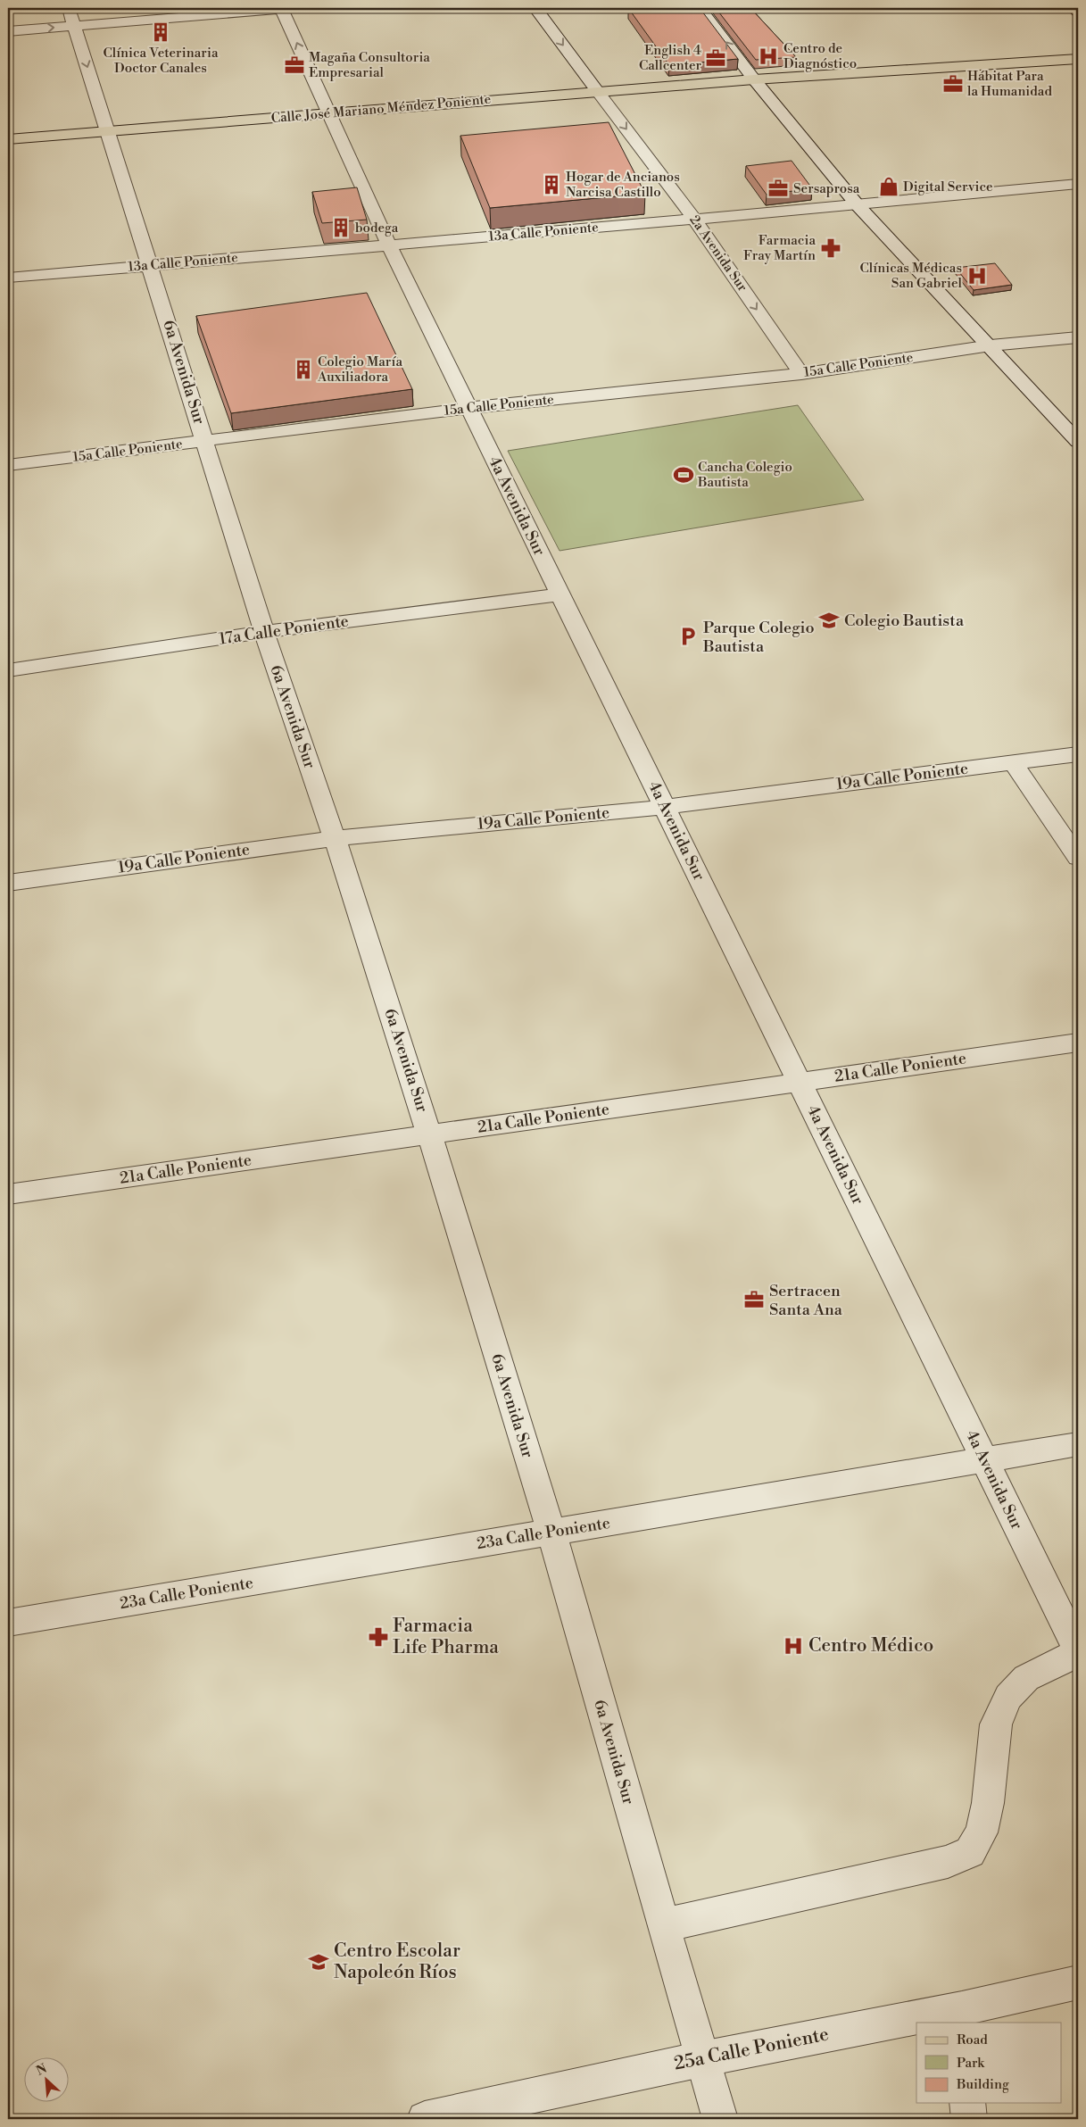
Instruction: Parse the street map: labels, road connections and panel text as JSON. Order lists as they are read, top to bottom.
{
  "streets": {
    "main road": ["Calle José Mariano Méndez Poniente"],
    "street": [
      "13a Calle Poniente",
      "2a Avenida Sur",
      "15a Calle Poniente",
      "6a Avenida Sur",
      "4a Avenida Sur",
      "17a Calle Poniente",
      "19a Calle Poniente",
      "21a Calle Poniente",
      "23a Calle Poniente",
      "25a Calle Poniente"
    ]
  },
  "crossings": [
    ["Calle José Mariano Méndez Poniente", "2a Avenida Sur"],
    ["Calle José Mariano Méndez Poniente", "6a Avenida Sur"],
    ["Calle José Mariano Méndez Poniente", "4a Avenida Sur"],
    ["13a Calle Poniente", "2a Avenida Sur"],
    ["13a Calle Poniente", "6a Avenida Sur"],
    ["13a Calle Poniente", "4a Avenida Sur"],
    ["2a Avenida Sur", "15a Calle Poniente"],
    ["15a Calle Poniente", "6a Avenida Sur"],
    ["15a Calle Poniente", "4a Avenida Sur"],
    ["6a Avenida Sur", "17a Calle Poniente"],
    ["6a Avenida Sur", "19a Calle Poniente"],
    ["6a Avenida Sur", "21a Calle Poniente"],
    ["6a Avenida Sur", "23a Calle Poniente"],
    ["6a Avenida Sur", "25a Calle Poniente"],
    ["4a Avenida Sur", "17a Calle Poniente"],
    ["4a Avenida Sur", "19a Calle Poniente"],
    ["4a Avenida Sur", "21a Calle Poniente"],
    ["4a Avenida Sur", "23a Calle Poniente"]
  ],
  "places": {
    "building": [
      "Clínica Veterinaria Doctor Canales",
      "Hogar de Ancianos Narcisa Castillo",
      "bodega",
      "Colegio María Auxiliadora"
    ],
    "hospital": ["Centro de Diagnóstico", "Clínicas Médicas San Gabriel", "Centro Médico"],
    "office": [
      "English 4 Callcenter",
      "Magaña Consultoria Empresarial",
      "Hábitat Para la Humanidad",
      "Sersaprosa",
      "Sertracen Santa Ana"
    ],
    "shop": ["Digital Service"],
    "pharmacy": ["Farmacia Fray Martín", "Farmacia Life Pharma"],
    "sports": ["Cancha Colegio Bautista"],
    "school or university": ["Colegio Bautista", "Centro Escolar Napoleón Ríos"],
    "parking": ["Parque Colegio Bautista"]
  },
  "legend": ["Road", "Park", "Building"],
  "north": "top left"
}
